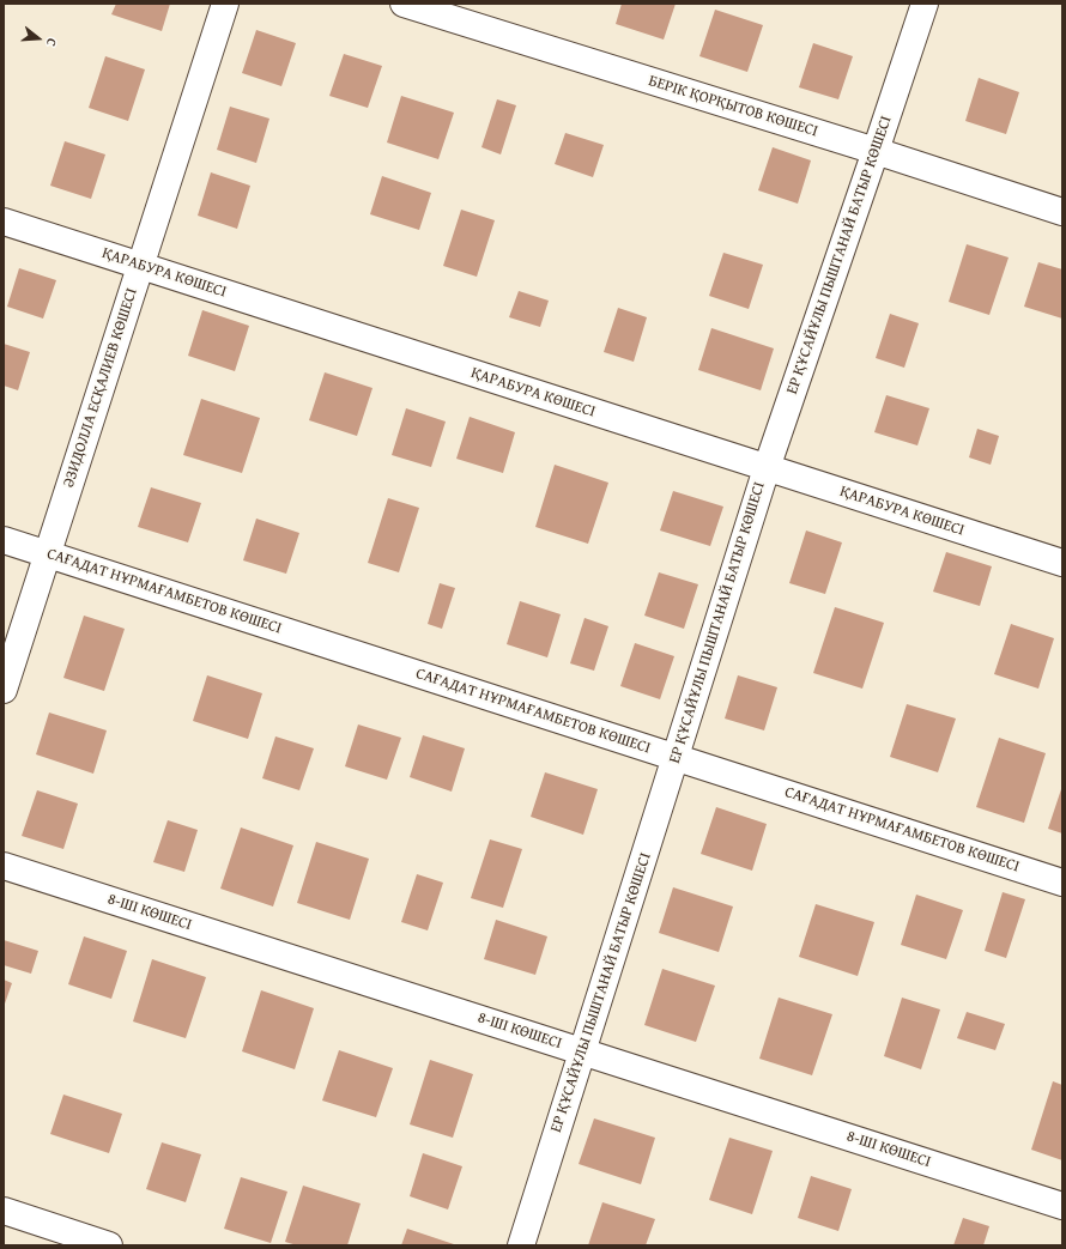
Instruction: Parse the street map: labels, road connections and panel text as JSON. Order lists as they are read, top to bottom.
{
  "streets": {
    "street": [
      "БЕРІК ҚОРҚЫТОВ КӨШЕСІ",
      "ЕР ҚҰСАЙҰЛЫ ПЫШТАНАЙ БАТЫР КӨШЕСІ",
      "ҚАРАБУРА КӨШЕСІ",
      "ӘЗИДОЛЛА ЕСҚАЛИЕВ КӨШЕСІ",
      "САҒАДАТ НҰРМАҒАМБЕТОВ КӨШЕСІ",
      "8-ШI КӨШЕСI"
    ]
  },
  "crossings": [
    ["БЕРІК ҚОРҚЫТОВ КӨШЕСІ", "ЕР ҚҰСАЙҰЛЫ ПЫШТАНАЙ БАТЫР КӨШЕСІ"],
    ["ЕР ҚҰСАЙҰЛЫ ПЫШТАНАЙ БАТЫР КӨШЕСІ", "ҚАРАБУРА КӨШЕСІ"],
    ["ЕР ҚҰСАЙҰЛЫ ПЫШТАНАЙ БАТЫР КӨШЕСІ", "САҒАДАТ НҰРМАҒАМБЕТОВ КӨШЕСІ"],
    ["ЕР ҚҰСАЙҰЛЫ ПЫШТАНАЙ БАТЫР КӨШЕСІ", "8-ШI КӨШЕСI"],
    ["ҚАРАБУРА КӨШЕСІ", "ӘЗИДОЛЛА ЕСҚАЛИЕВ КӨШЕСІ"],
    ["ӘЗИДОЛЛА ЕСҚАЛИЕВ КӨШЕСІ", "САҒАДАТ НҰРМАҒАМБЕТОВ КӨШЕСІ"]
  ],
  "north": "right"
}
